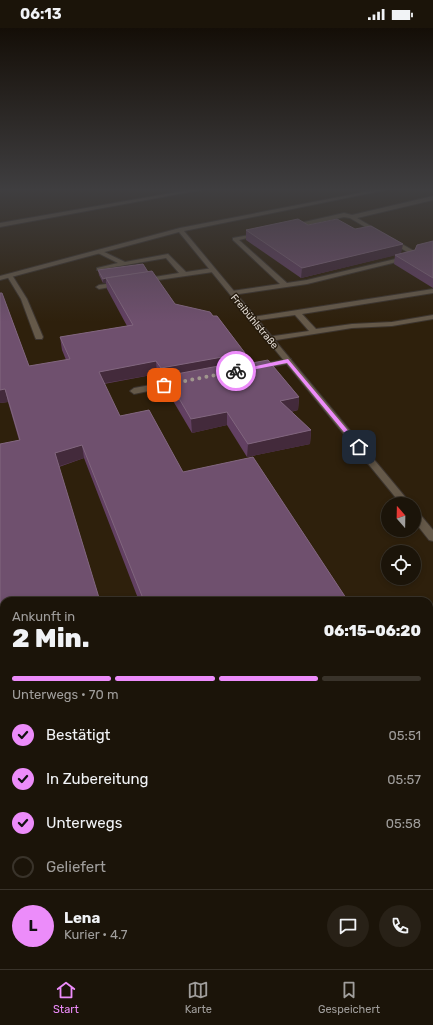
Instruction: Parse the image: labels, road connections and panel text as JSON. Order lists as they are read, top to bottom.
{
  "streets": {
    "street": ["Freibühlstraße"]
  },
  "north": "top",
  "page": {
    "status": "06:13",
    "heading": ["2 Min.", "Ankunft in", "06:15–06:20"],
    "panel": ["Lena", "Kurier · 4.7"],
    "bar": "Unterwegs · 70 m",
    "list": [
      ["Bestätigt", "05:51"],
      ["In Zubereitung", "05:57"],
      ["Unterwegs", "05:58"],
      "Geliefert"
    ],
    "round": "L",
    "tabs": ["Start", "Karte", "Gespeichert"]
  }
}
